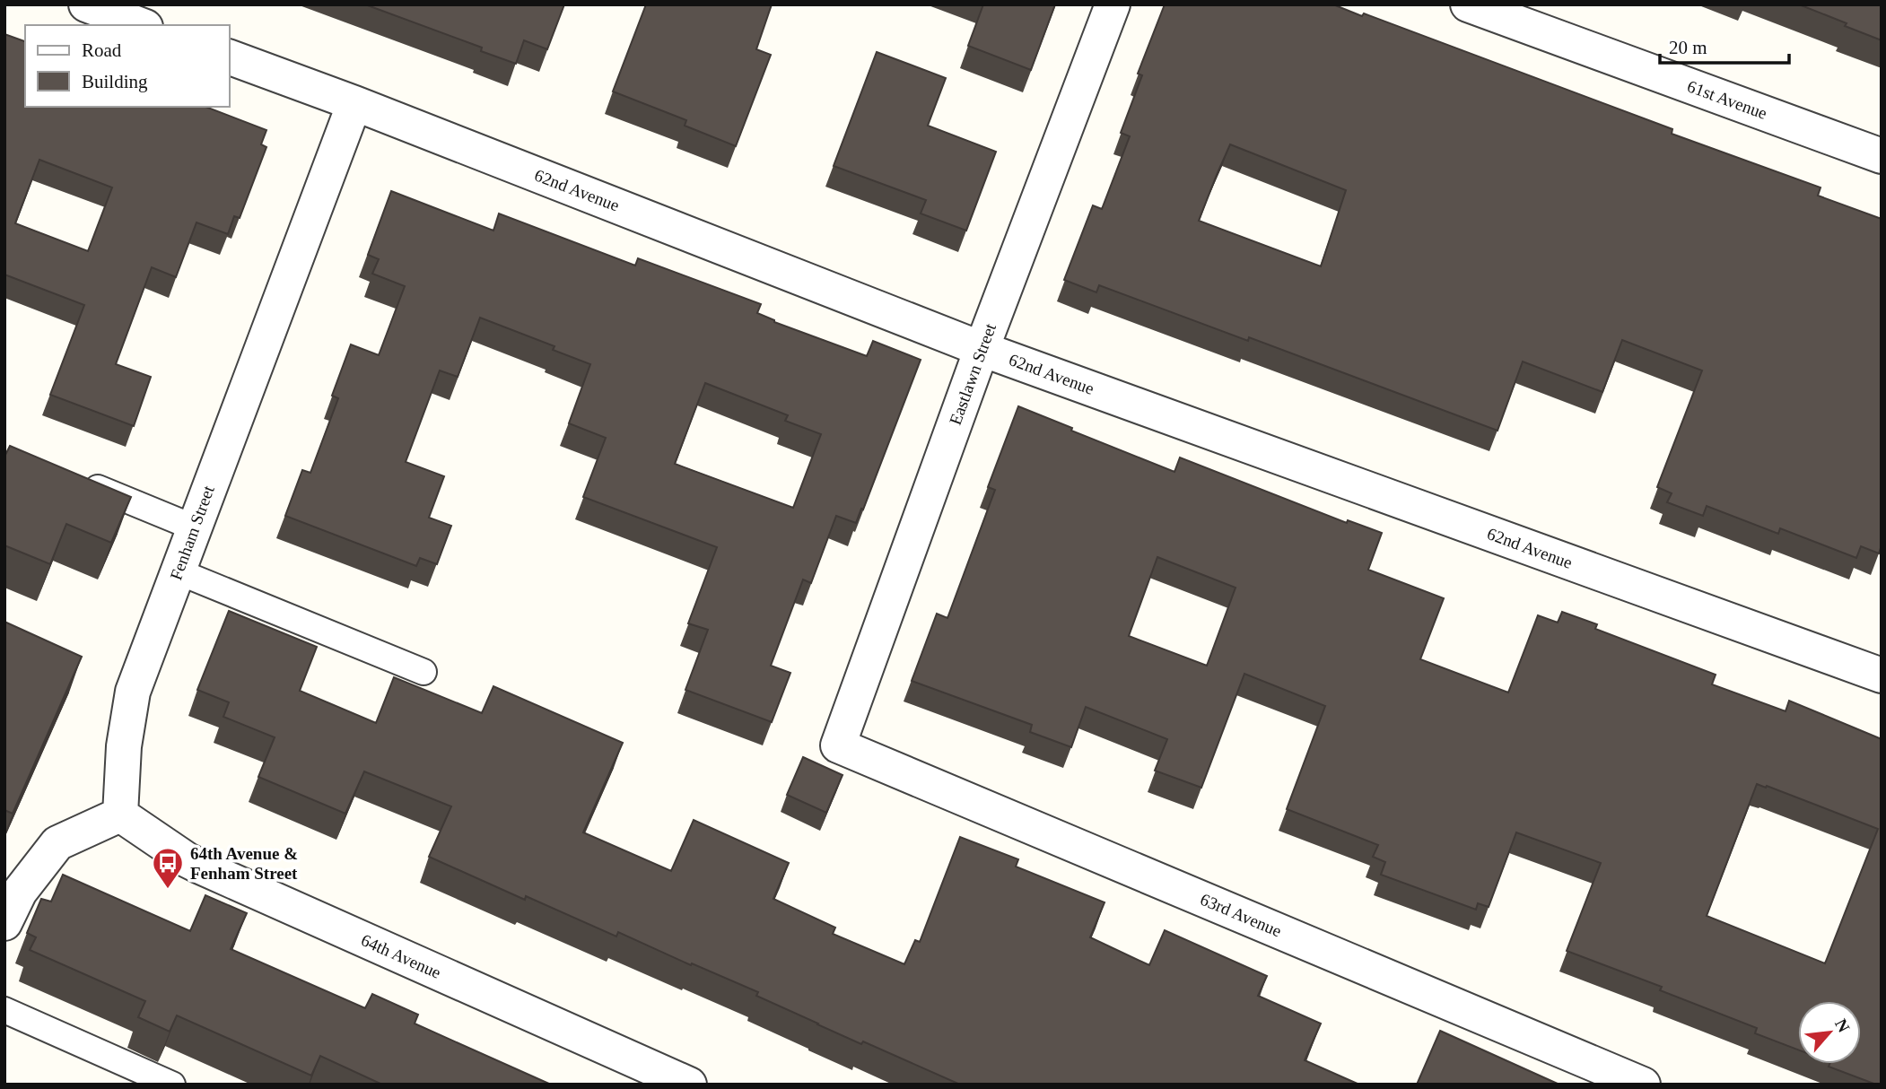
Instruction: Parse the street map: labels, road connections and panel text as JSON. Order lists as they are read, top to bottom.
{
  "streets": {
    "street": [
      "61st Avenue",
      "62nd Avenue",
      "Eastlawn Street",
      "Fenham Street",
      "63rd Avenue",
      "64th Avenue"
    ]
  },
  "crossings": [
    ["62nd Avenue", "Eastlawn Street"],
    ["62nd Avenue", "Fenham Street"],
    ["Eastlawn Street", "63rd Avenue"],
    ["Fenham Street", "64th Avenue"]
  ],
  "places": {
    "bus stop": ["64th Avenue & Fenham Street"]
  },
  "legend": ["Road", "Building"],
  "scale_bar": "20 m",
  "north": "top right"
}
